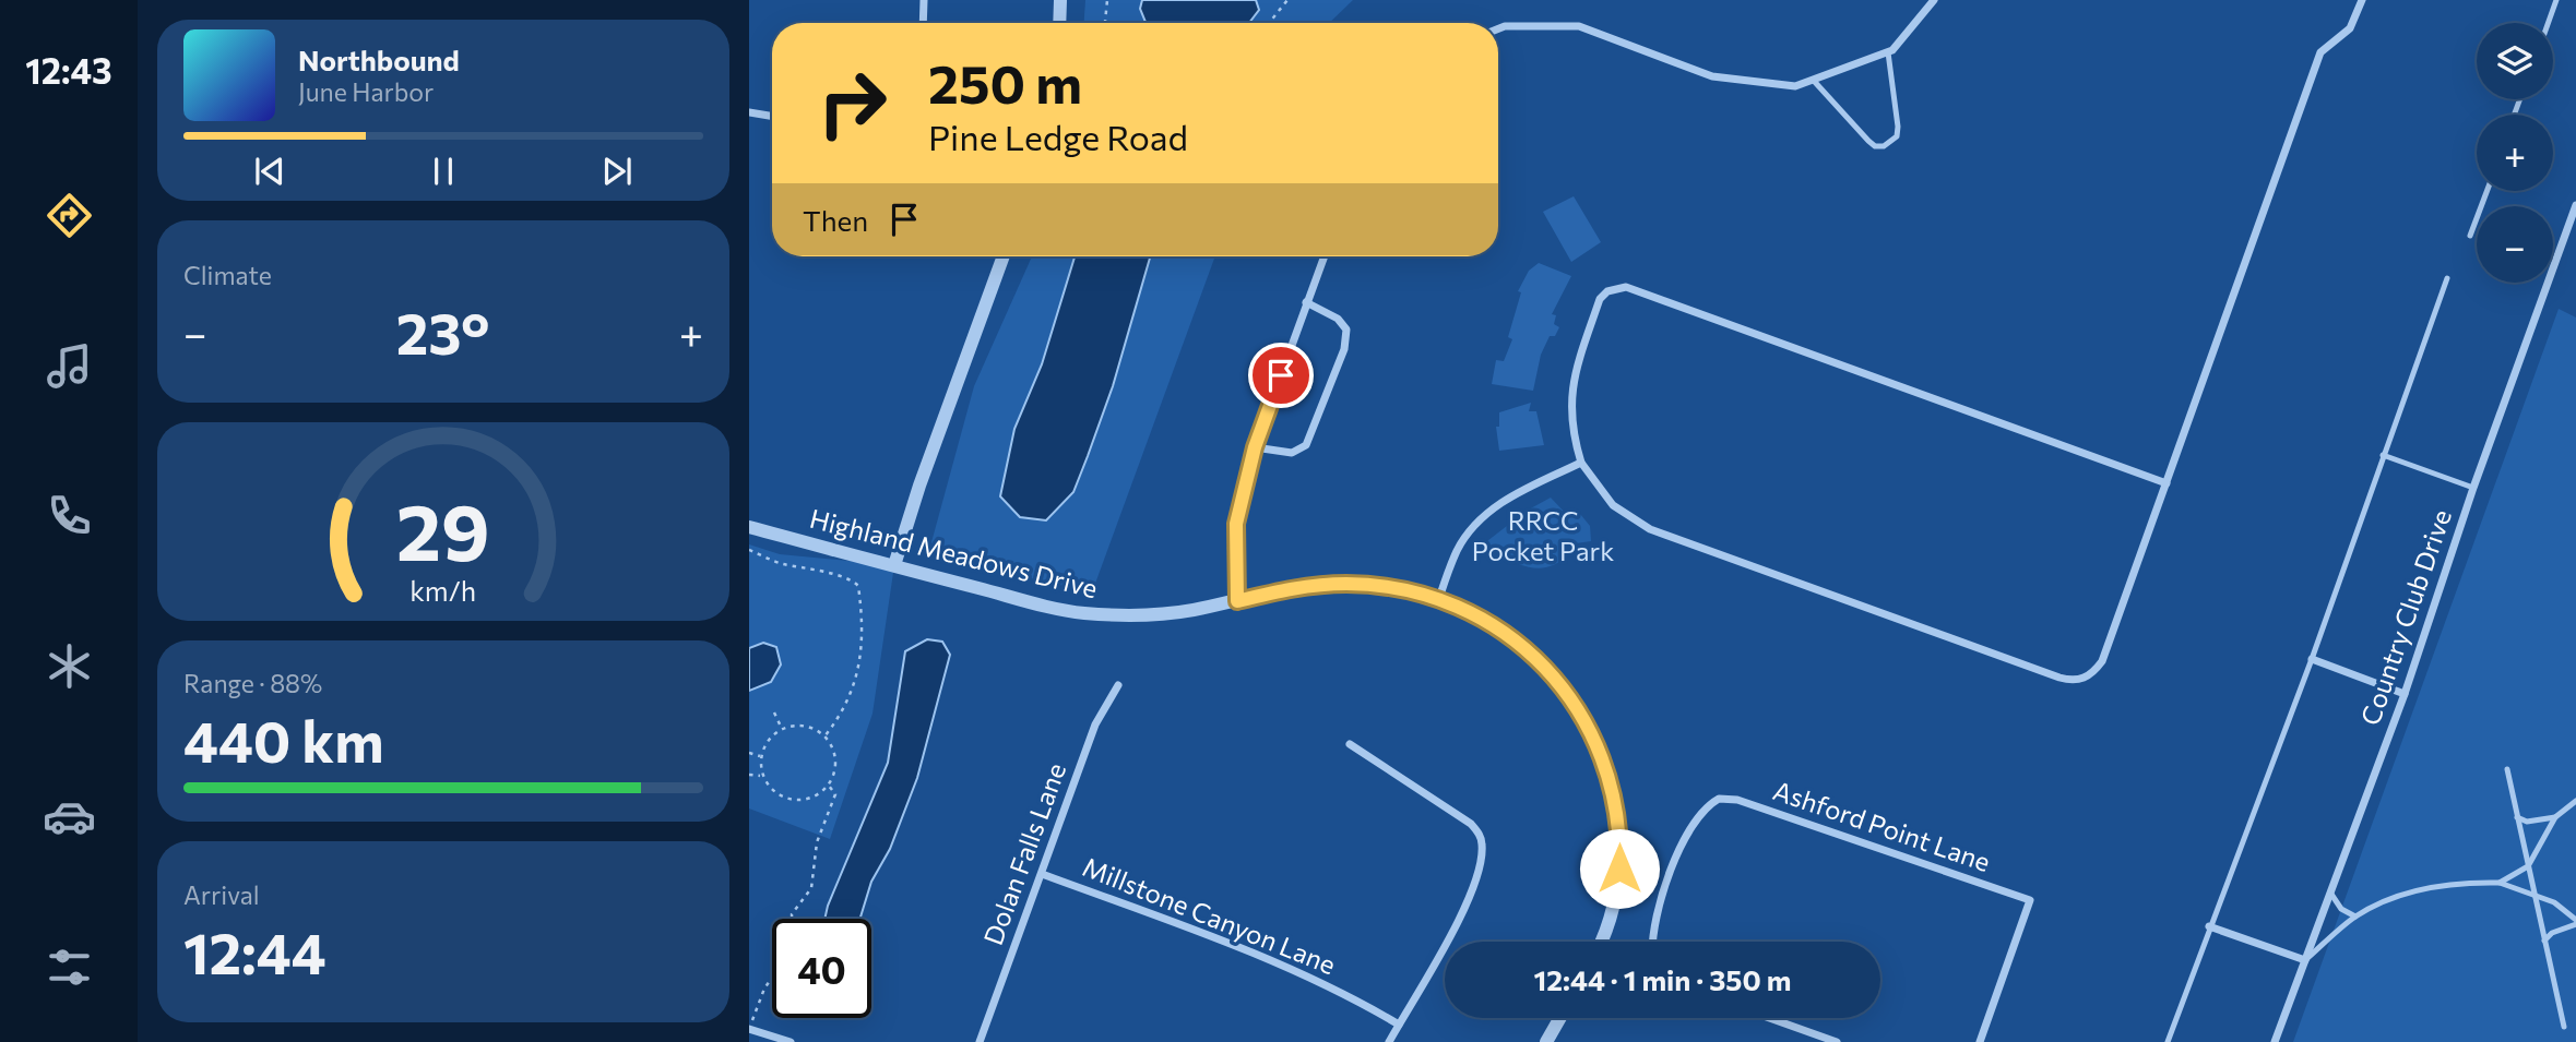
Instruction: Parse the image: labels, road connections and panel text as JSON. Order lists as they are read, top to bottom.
{
  "streets": {
    "street": [
      "Highland Meadows Drive",
      "Country Club Drive",
      "Ashford Point Lane",
      "Dolan Falls Lane",
      "Millstone Canyon Lane"
    ]
  },
  "crossings": [
    ["Dolan Falls Lane", "Millstone Canyon Lane"]
  ],
  "parks": ["RRCC Pocket Park"],
  "page": {
    "tabs": "12:43",
    "map_buttons": ["+", "−"],
    "turn": ["250 m", "Pine Ledge Road"],
    "song": ["Northbound", "June Harbor"],
    "then": "Then",
    "tile": [
      "Climate",
      ["Range · 88%", "440 km"],
      ["Arrival", "12:44"]
    ],
    "heat": ["−", "23°", "+"],
    "limit": "40",
    "trip": "12:44 · 1 min · 350 m",
    "gauge": ["29", "km/h"]
  }
}
